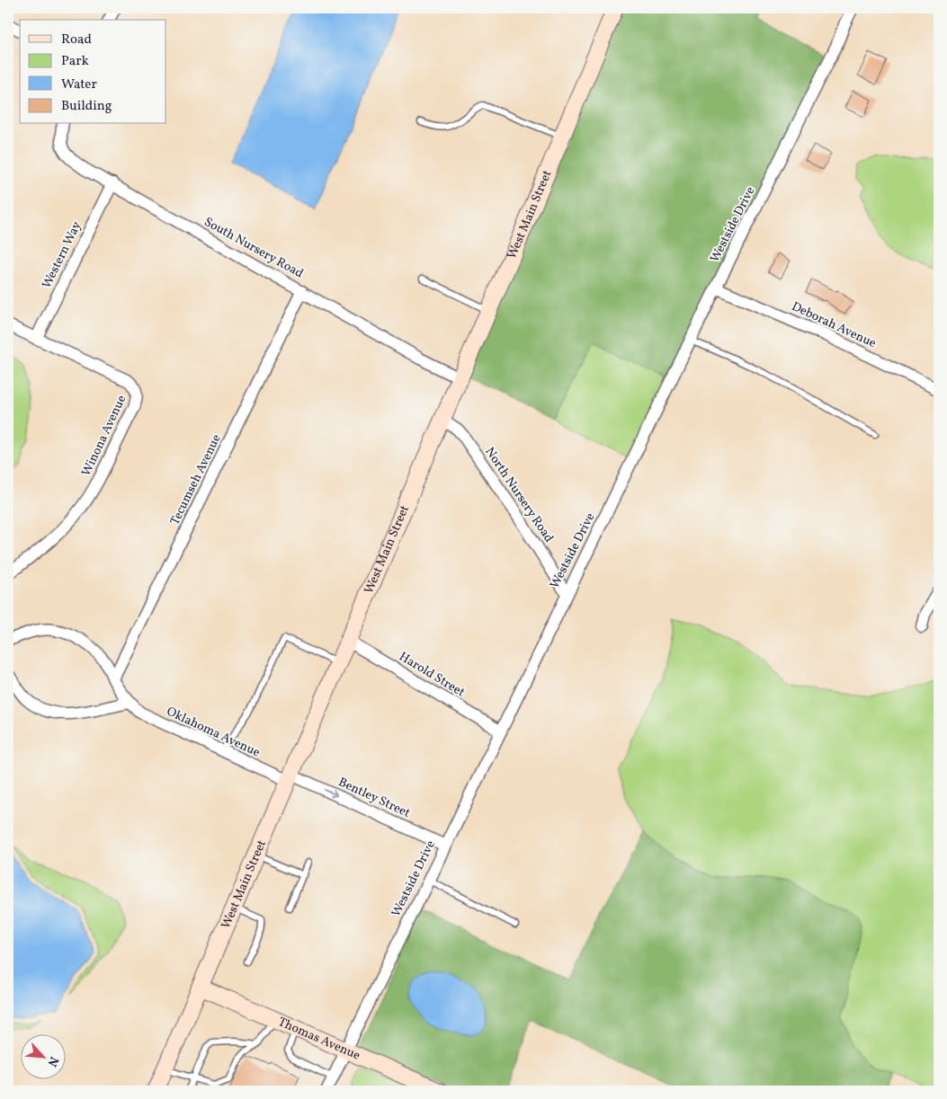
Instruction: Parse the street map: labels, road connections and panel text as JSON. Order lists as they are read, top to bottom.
{
  "streets": {
    "main road": ["West Main Street", "Thomas Avenue"],
    "street": [
      "Westside Drive",
      "South Nursery Road",
      "Western Way",
      "Deborah Avenue",
      "Winona Avenue",
      "Tecumseh Avenue",
      "North Nursery Road",
      "Harold Street",
      "Oklahoma Avenue",
      "Bentley Street"
    ]
  },
  "crossings": [
    ["West Main Street", "South Nursery Road"],
    ["West Main Street", "North Nursery Road"],
    ["West Main Street", "Harold Street"],
    ["West Main Street", "Oklahoma Avenue"],
    ["West Main Street", "Bentley Street"],
    ["West Main Street", "Thomas Avenue"],
    ["Westside Drive", "Deborah Avenue"],
    ["Westside Drive", "North Nursery Road"],
    ["Westside Drive", "Harold Street"],
    ["Westside Drive", "Bentley Street"],
    ["Westside Drive", "Thomas Avenue"],
    ["South Nursery Road", "Western Way"],
    ["South Nursery Road", "Tecumseh Avenue"],
    ["Western Way", "Winona Avenue"],
    ["Tecumseh Avenue", "Oklahoma Avenue"],
    ["Oklahoma Avenue", "Bentley Street"]
  ],
  "one_way": ["Bentley Street"],
  "legend": [
    "Road",
    "Park",
    "Water",
    "Building"
  ],
  "north": "bottom right"
}
